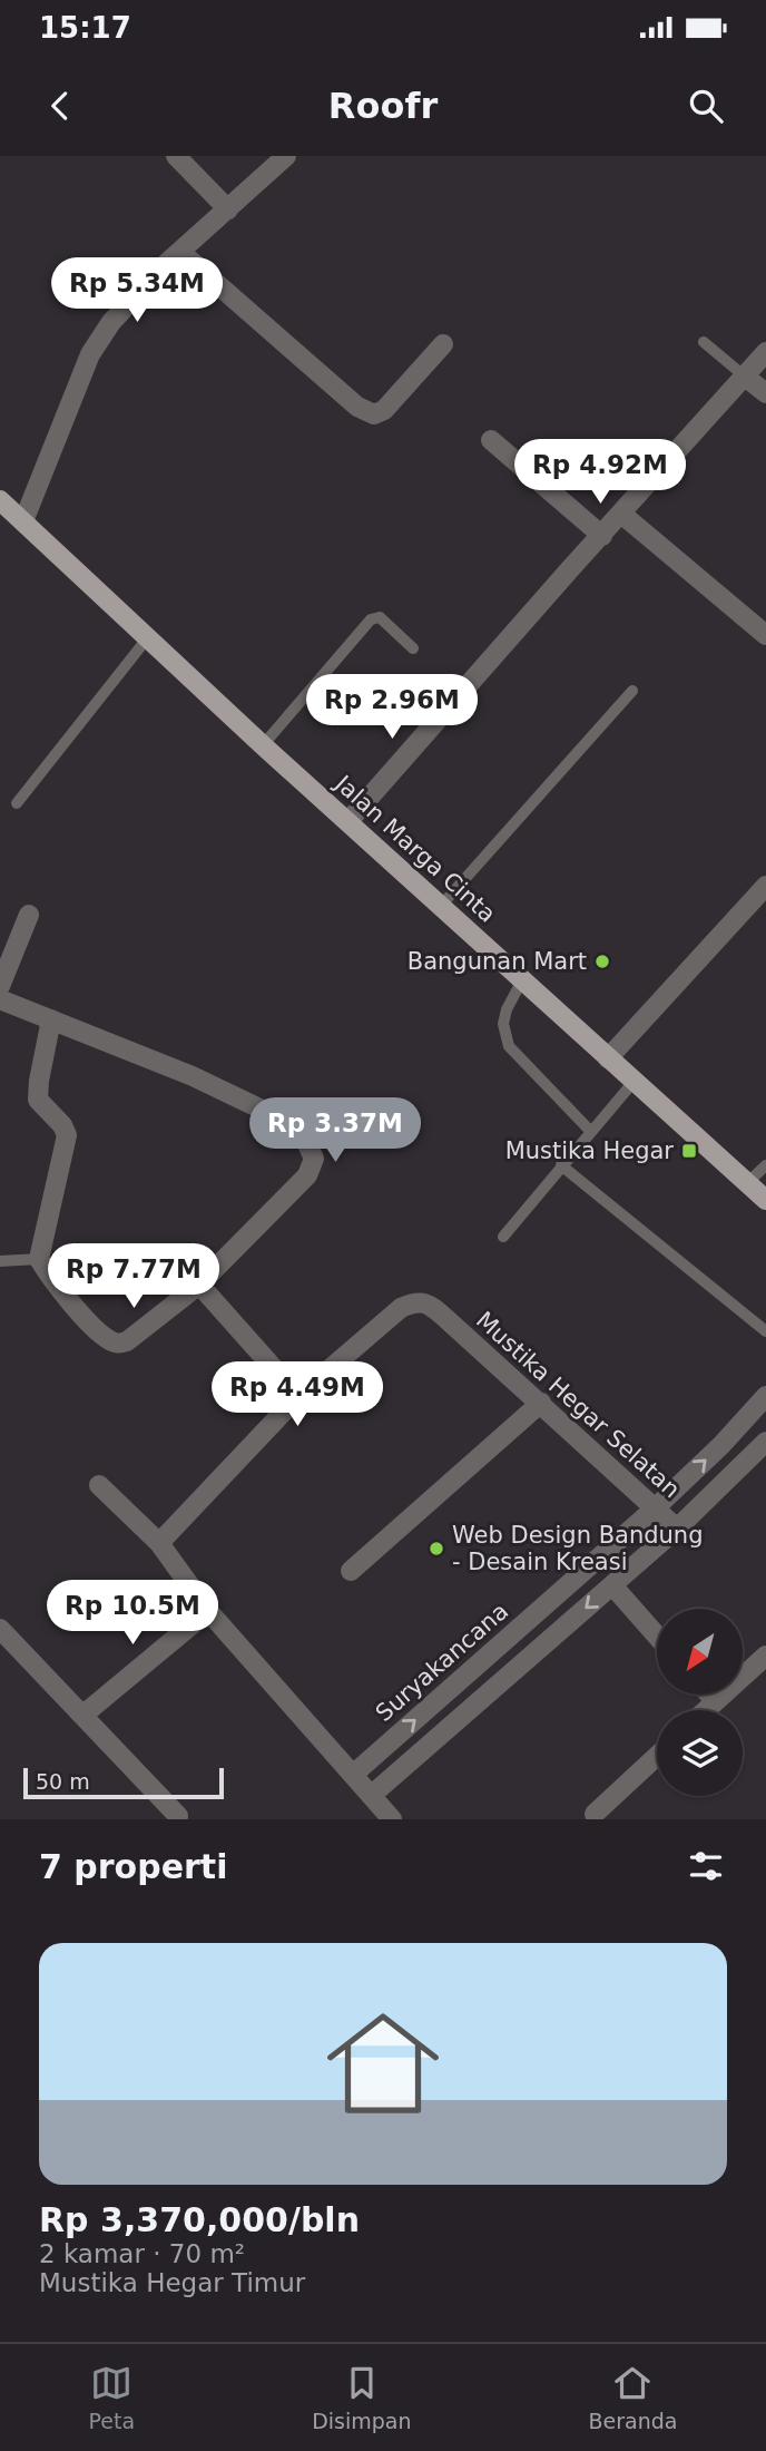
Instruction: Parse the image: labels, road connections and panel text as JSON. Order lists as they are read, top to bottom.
{
  "streets": {
    "main road": ["Jalan Marga Cinta"],
    "street": ["Mustika Hegar Selatan", "Suryakancana"]
  },
  "crossings": [
    ["Mustika Hegar Selatan", "Suryakancana"]
  ],
  "places": {
    "other": ["Bangunan Mart", "Web Design Bandung - Desain Kreasi"],
    "transit": ["Mustika Hegar"]
  },
  "scale_bar": "50 m",
  "north": "bottom left",
  "page": {
    "status": "15:17",
    "header": "Roofr",
    "price": [
      "Rp 5.34M",
      "Rp 4.92M",
      "Rp 2.96M",
      "Rp 3.37M",
      "Rp 7.77M",
      "Rp 4.49M",
      "Rp 10.5M"
    ],
    "scale": "50 m",
    "heading": "7 properti",
    "list": [
      {
        "name": "Rp 3,370,000/bln",
        "note": "2 kamar · 70 m² · Mustika Hegar Timur"
      }
    ],
    "tabs": ["Peta", "Disimpan", "Beranda"]
  }
}
